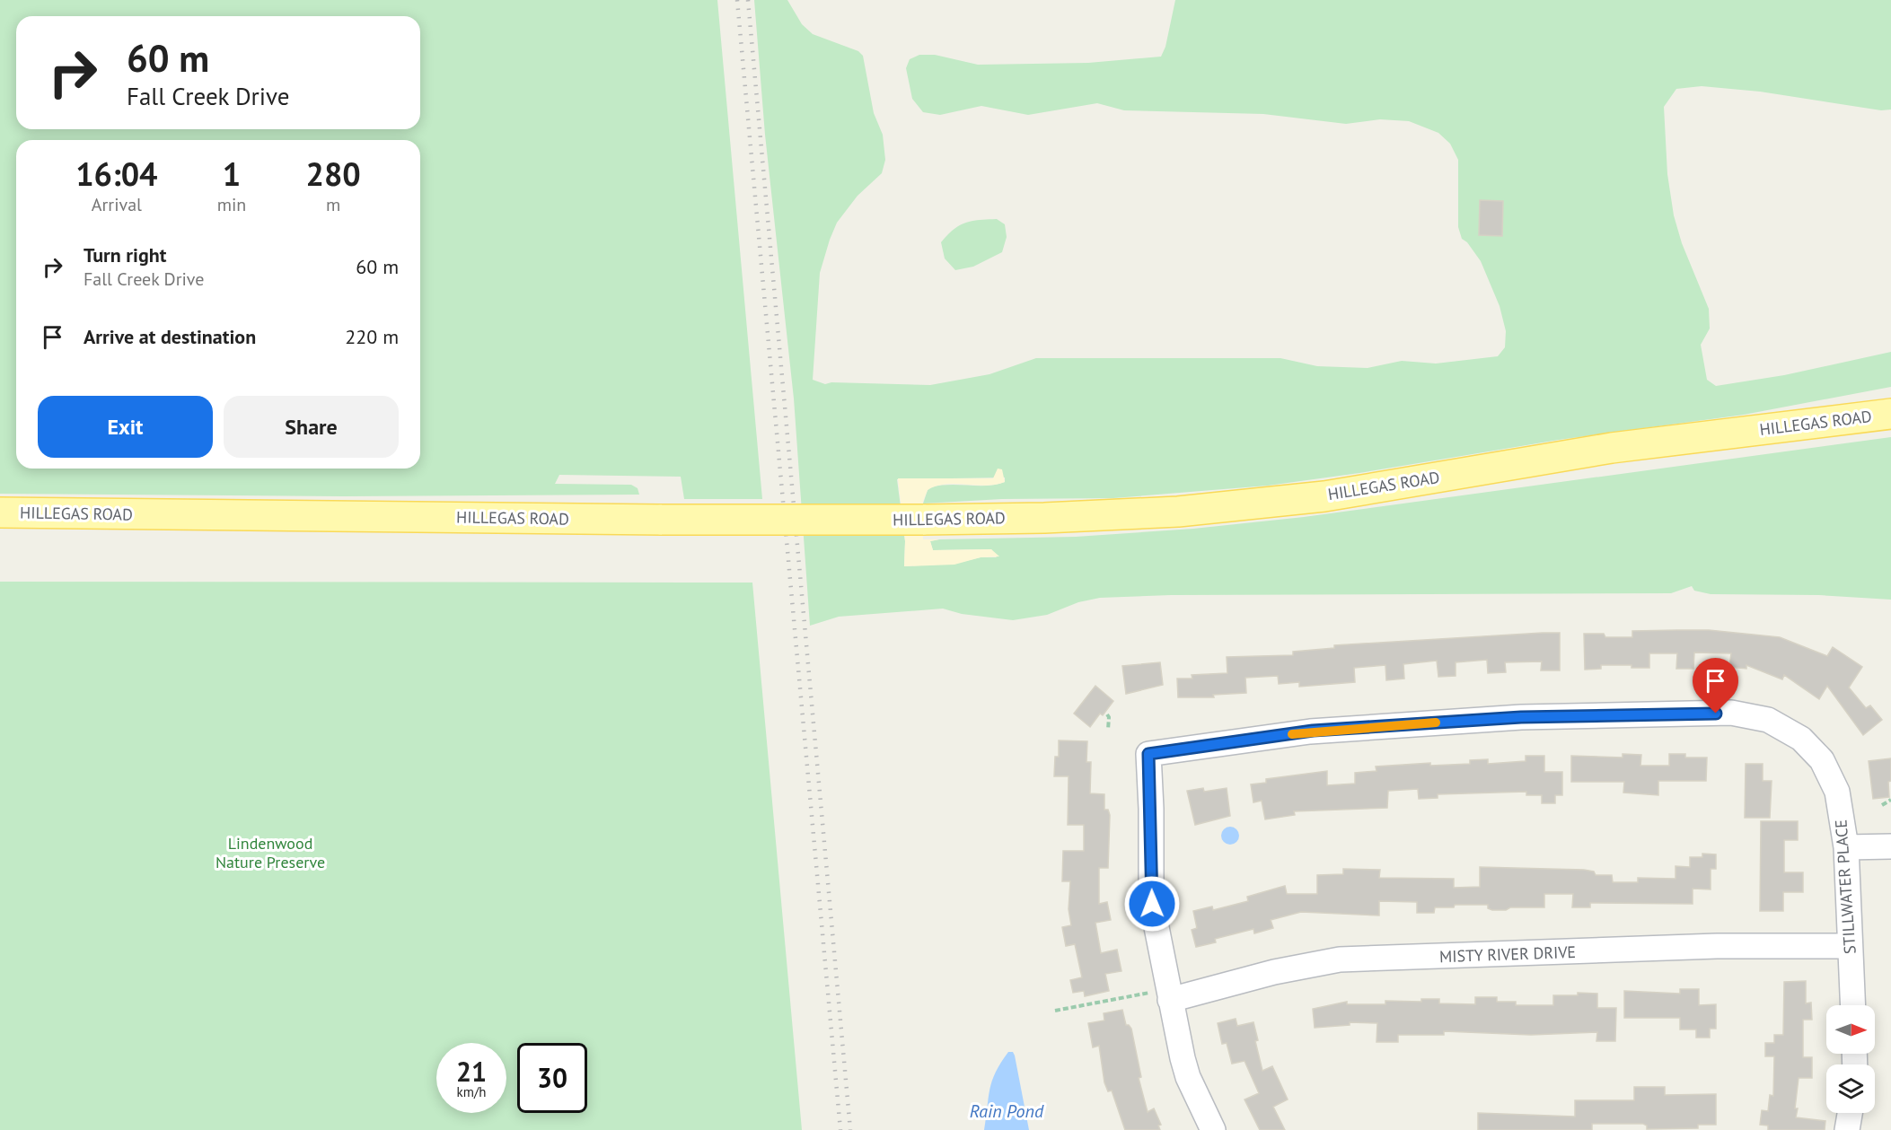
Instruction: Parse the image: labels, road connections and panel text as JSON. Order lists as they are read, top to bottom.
{
  "streets": {
    "main road": ["HILLEGAS ROAD"],
    "street": ["STILLWATER PLACE", "MISTY RIVER DRIVE"]
  },
  "crossings": [
    ["STILLWATER PLACE", "MISTY RIVER DRIVE"]
  ],
  "water": ["Rain Pond"],
  "parks": ["Lindenwood Nature Preserve"],
  "north": "right",
  "page": {
    "turn": ["60 m", "Fall Creek Drive"],
    "eta": [
      "16:04",
      "Arrival",
      "1",
      "min",
      "280",
      "m"
    ],
    "list": [
      {
        "name": "Turn right",
        "note": "Fall Creek Drive",
        "value": "60 m"
      },
      {
        "name": "Arrive at destination",
        "value": "220 m"
      }
    ],
    "buttons": ["Exit", "Share"],
    "speed": "21 km/h",
    "limit": "30"
  }
}
